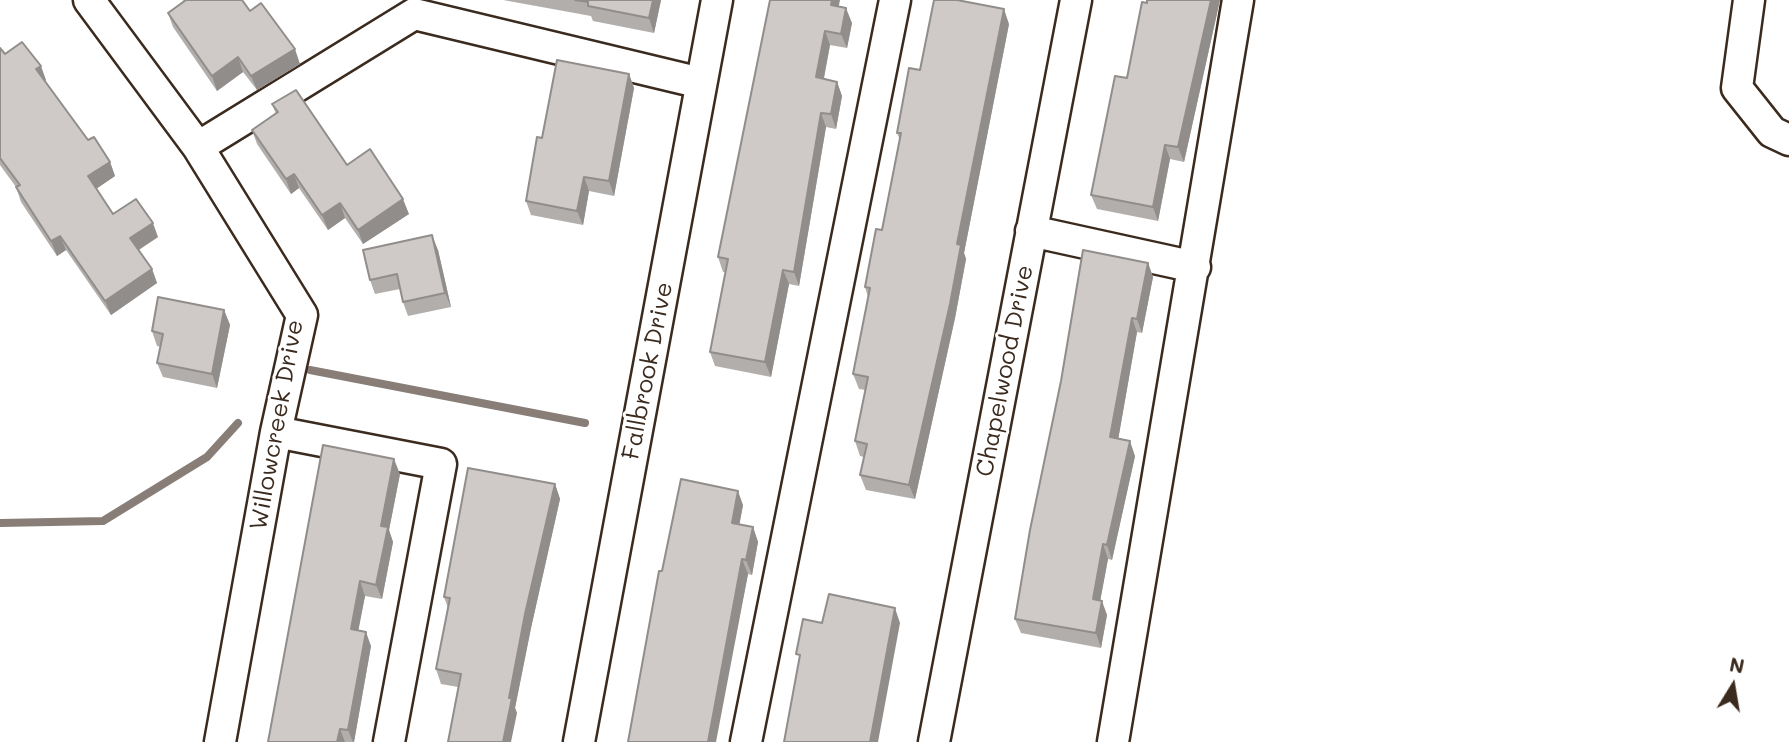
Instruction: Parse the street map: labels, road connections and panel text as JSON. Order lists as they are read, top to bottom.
{
  "streets": {
    "street": ["Fallbrook Drive", "Chapelwood Drive", "Willowcreek Drive"]
  },
  "north": "top"
}
